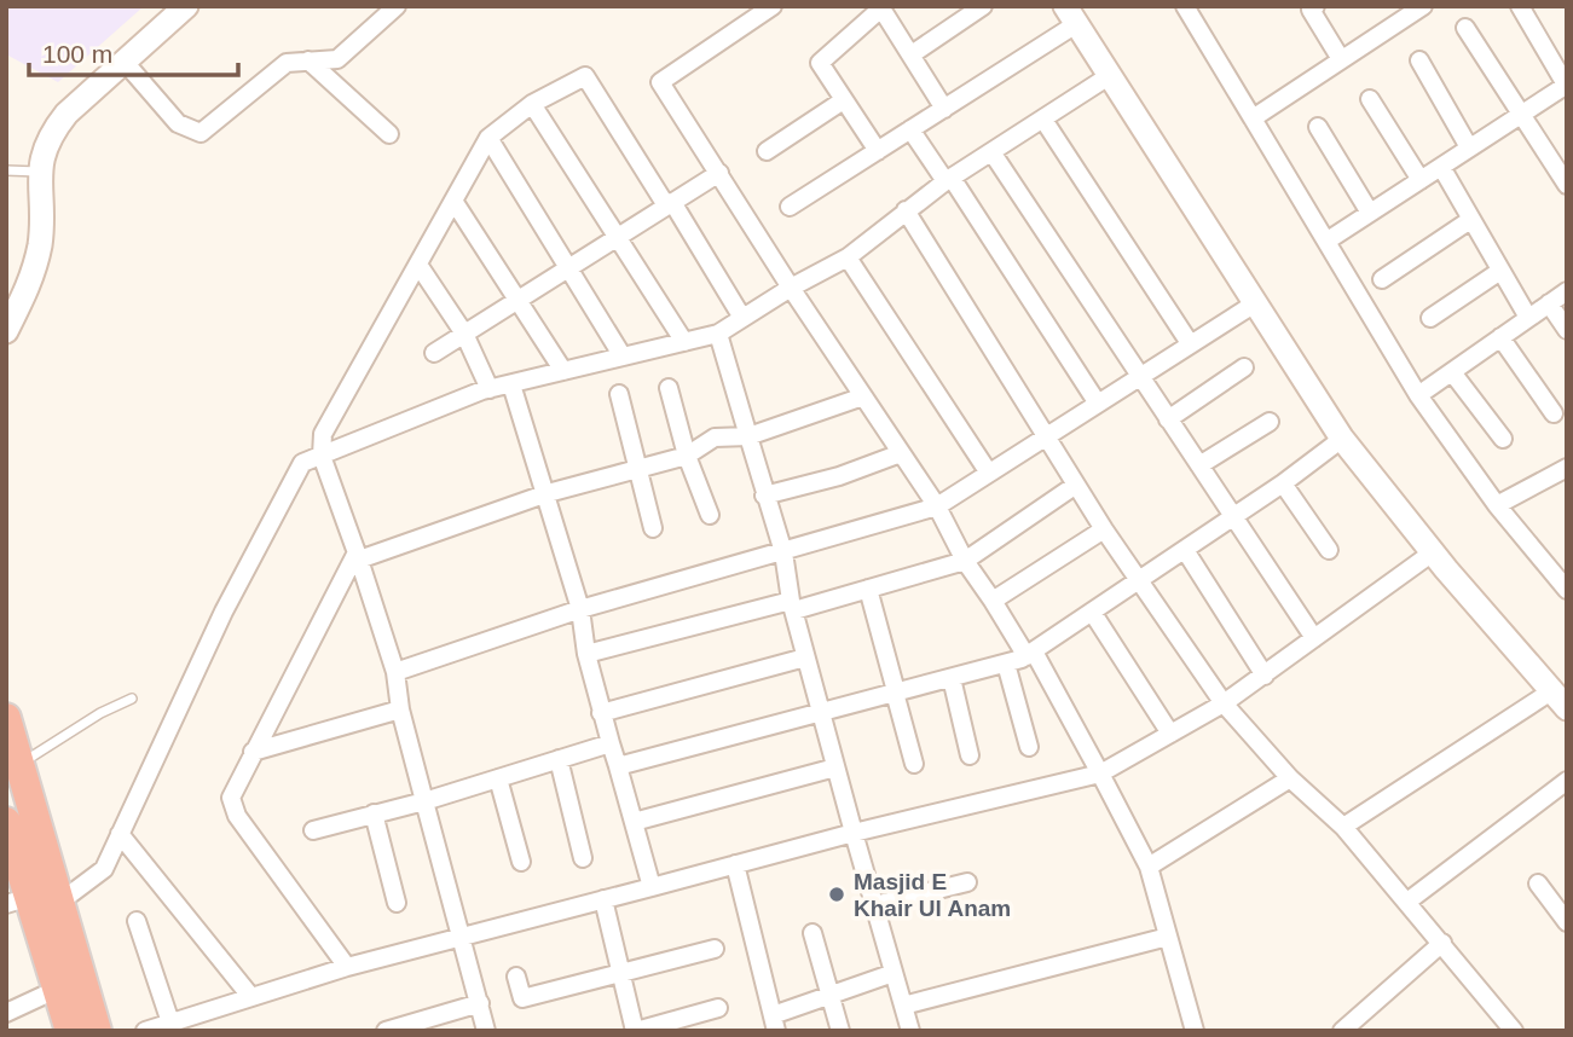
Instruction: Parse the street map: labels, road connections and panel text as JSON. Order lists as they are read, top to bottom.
{
  "places": ["Masjid E Khair Ul Anam"],
  "scale_bar": "100 m"
}
